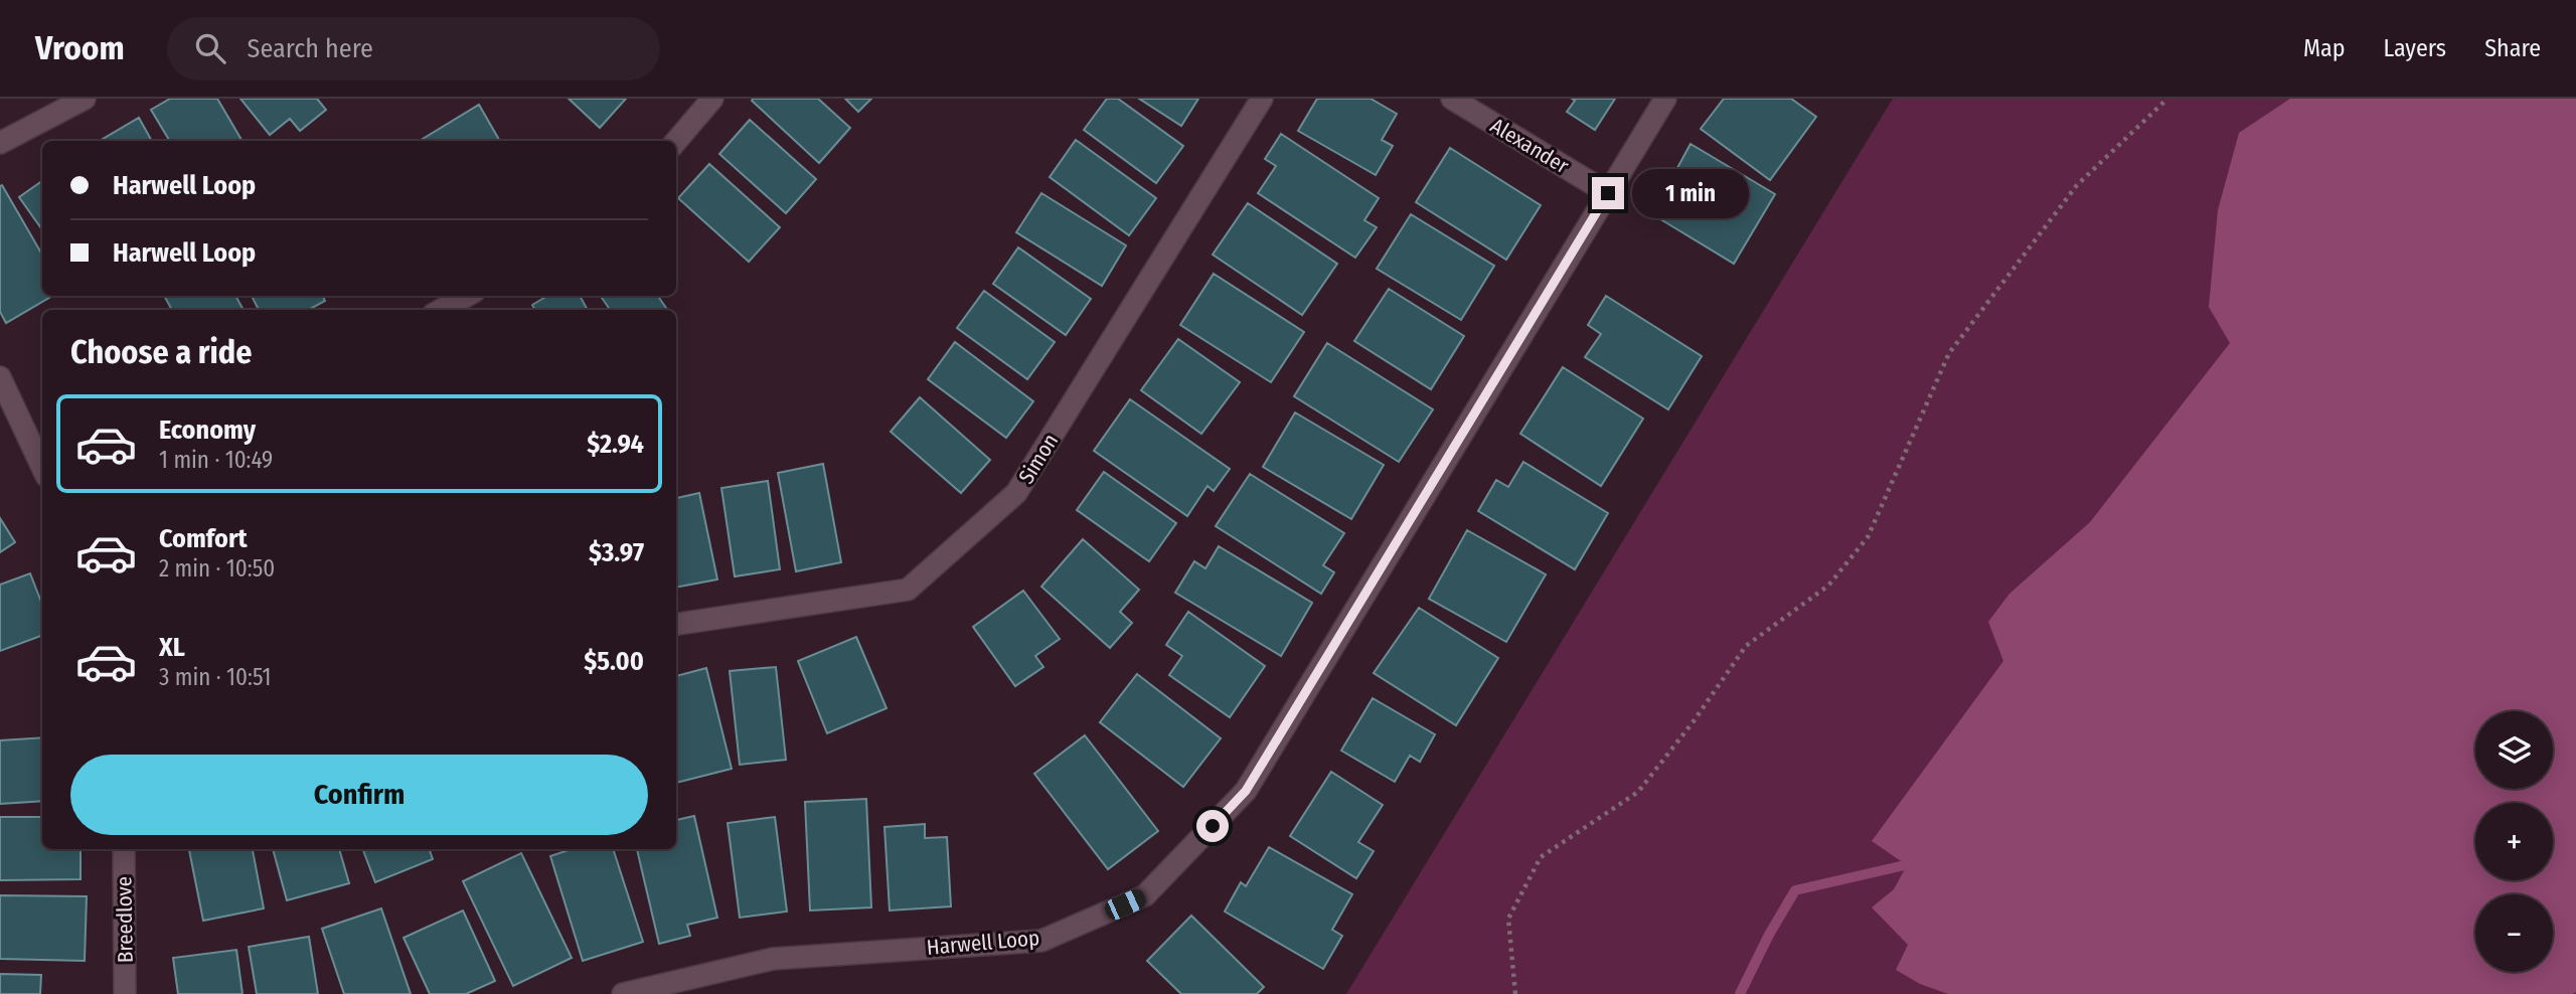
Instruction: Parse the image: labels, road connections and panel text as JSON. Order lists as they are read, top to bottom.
{
  "streets": {
    "street": [
      "Alexander",
      "Simon",
      "Breedlove",
      "Harwell Loop"
    ]
  },
  "crossings": [
    ["Alexander", "Harwell Loop"]
  ],
  "page": {
    "header": "Vroom",
    "search": "Search here",
    "nav": ["Map", "Layers", "Share"],
    "banner": ["Harwell Loop", "Harwell Loop"],
    "bubble": "1 min",
    "heading": "Choose a ride",
    "list": [
      {
        "name": "Economy",
        "note": "1 min · 10:49",
        "value": "$2.94"
      },
      {
        "name": "Comfort",
        "note": "2 min · 10:50",
        "value": "$3.97"
      },
      {
        "name": "XL",
        "note": "3 min · 10:51",
        "value": "$5.00"
      }
    ],
    "map_buttons": ["+", "−"],
    "buttons": "Confirm"
  }
}
